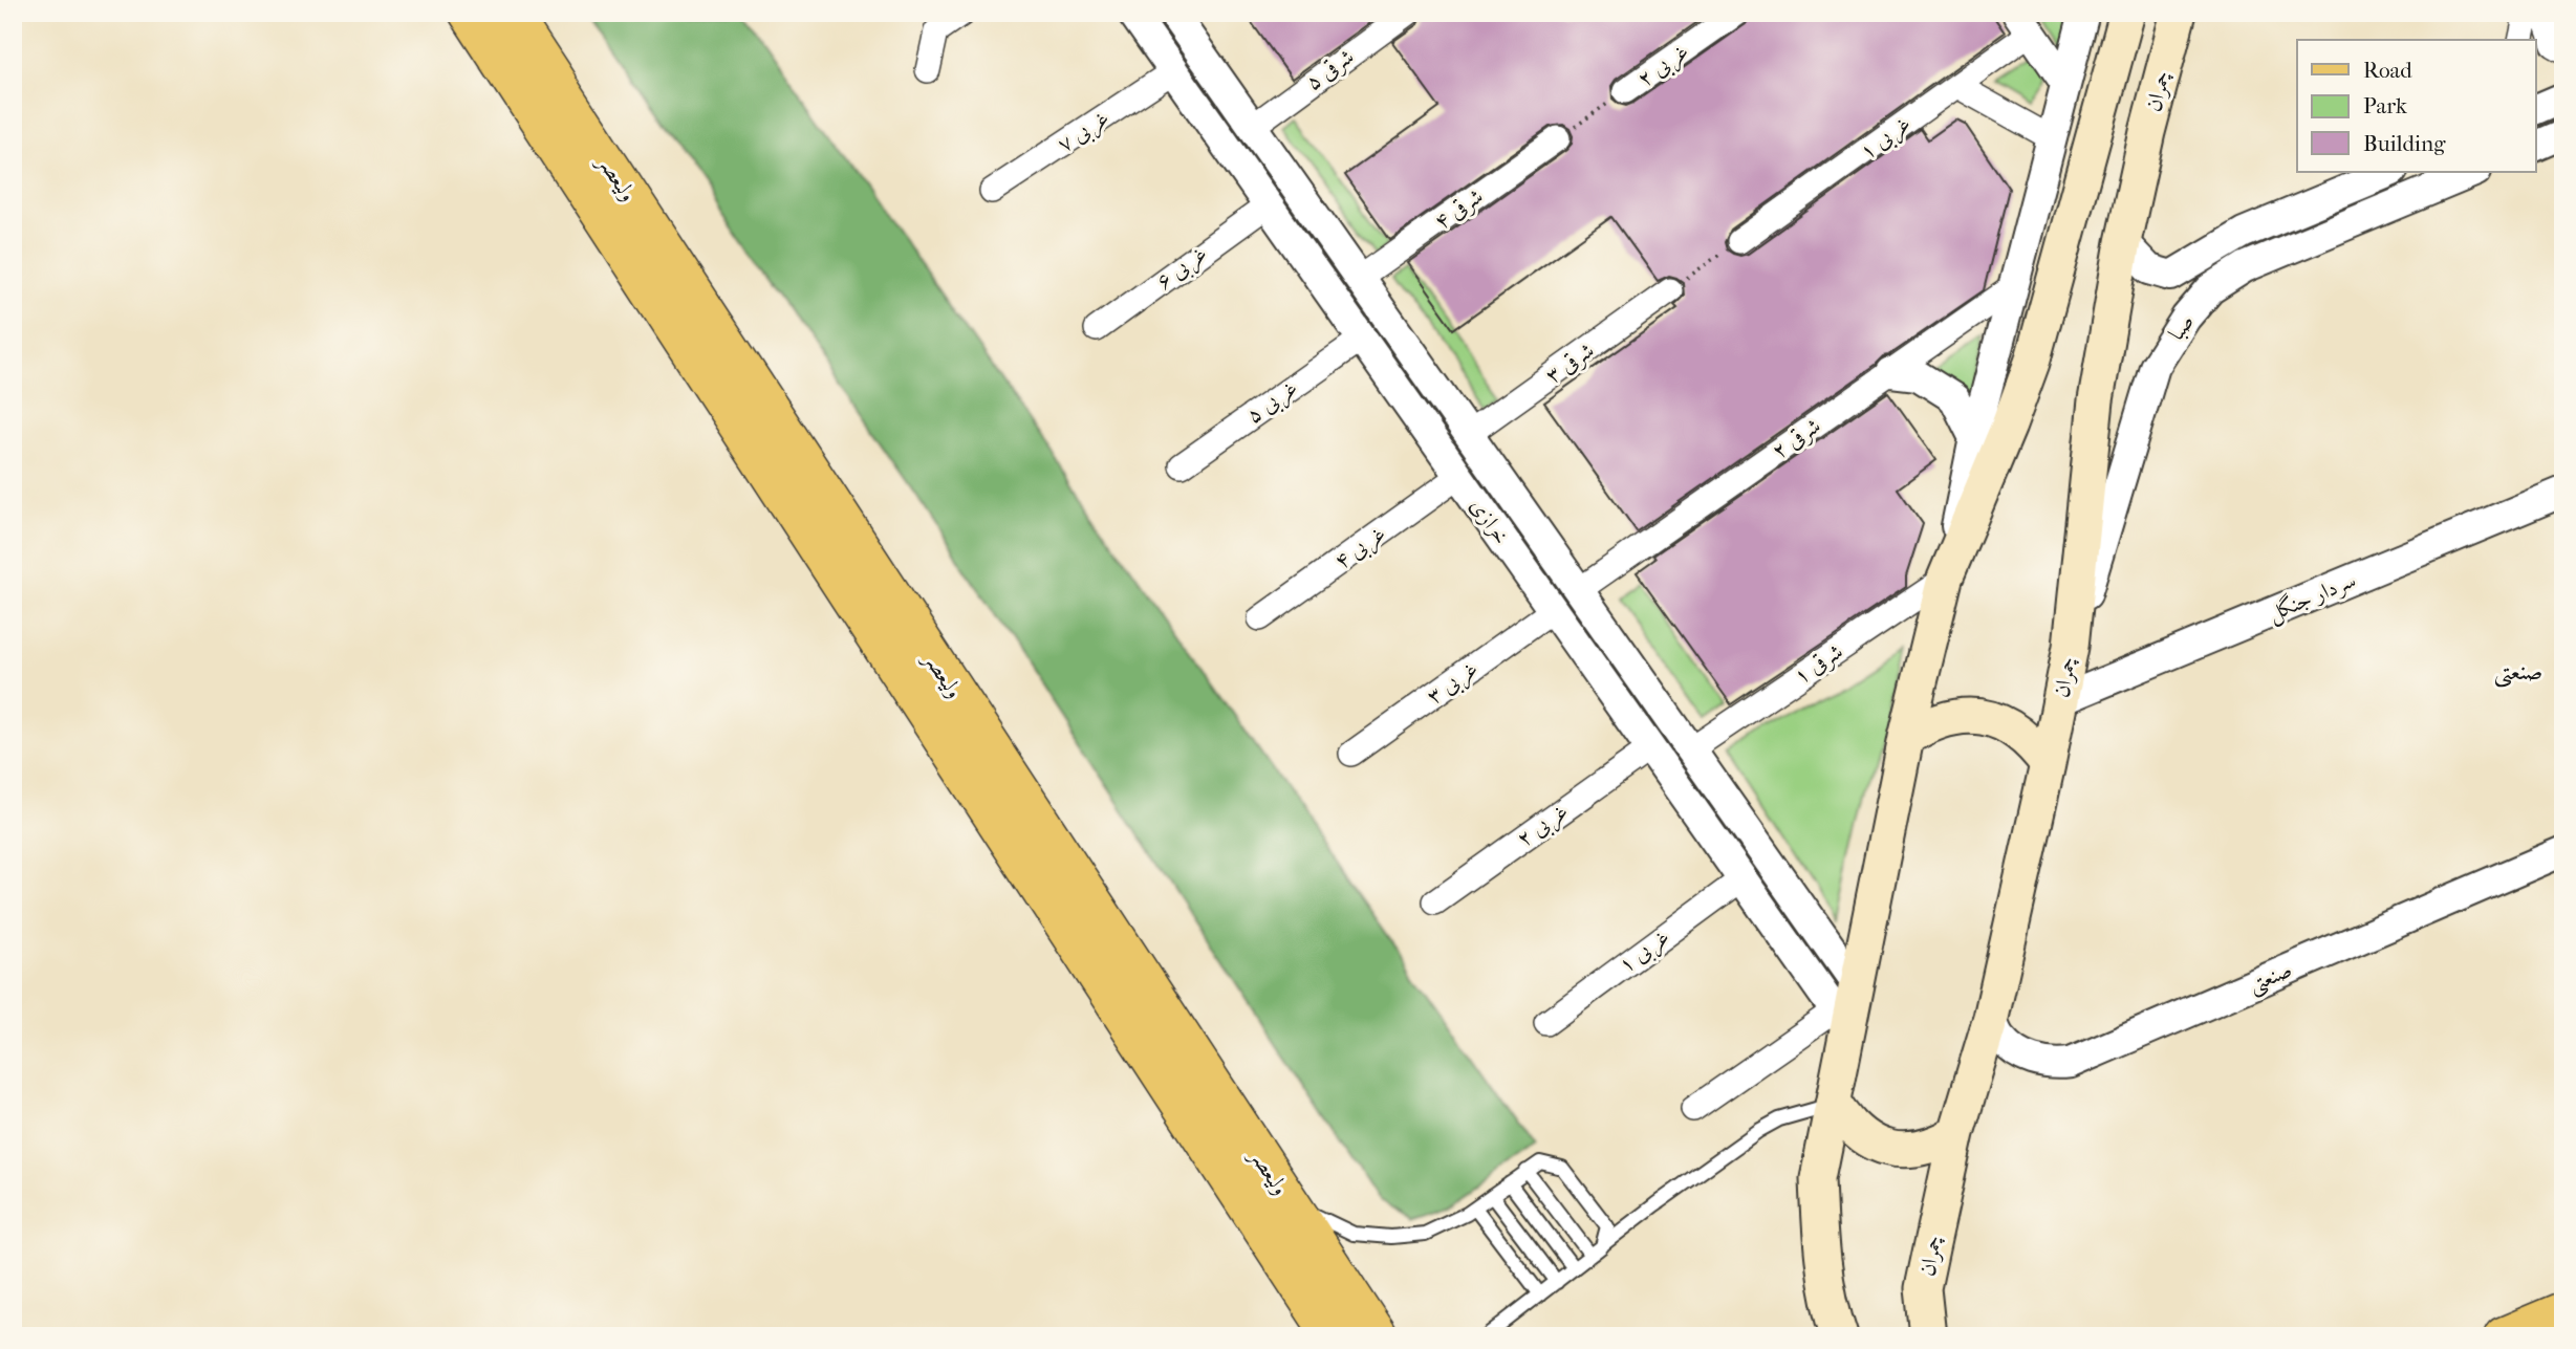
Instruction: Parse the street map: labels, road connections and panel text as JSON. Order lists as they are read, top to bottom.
{
  "streets": {
    "main road": ["چمران", "ولیعصر"],
    "street": [
      "۲ غربی",
      "۵ شرقی",
      "۷ غربی",
      "۱ غربی",
      "۴ شرقی",
      "۶ غربی",
      "صبا",
      "۳ شرقی",
      "۵ غربی",
      "۲ شرقی",
      "خرازی",
      "۴ غربی",
      "سردار جنگل",
      "۱ شرقی",
      "۳ غربی",
      "صنعتی"
    ]
  },
  "crossings": [
    ["۲ غربی", "خرازی"],
    ["۵ شرقی", "خرازی"],
    ["چمران", "صبا"],
    ["چمران", "سردار جنگل"],
    ["چمران", "صنعتی"],
    ["۷ غربی", "خرازی"],
    ["۱ غربی", "خرازی"],
    ["۴ شرقی", "خرازی"],
    ["۶ غربی", "خرازی"],
    ["۳ شرقی", "خرازی"],
    ["۵ غربی", "خرازی"],
    ["۲ شرقی", "خرازی"],
    ["خرازی", "۴ غربی"],
    ["خرازی", "۱ شرقی"],
    ["خرازی", "۳ غربی"]
  ],
  "districts": ["صنعتی"],
  "legend": ["Road", "Park", "Building"]
}
